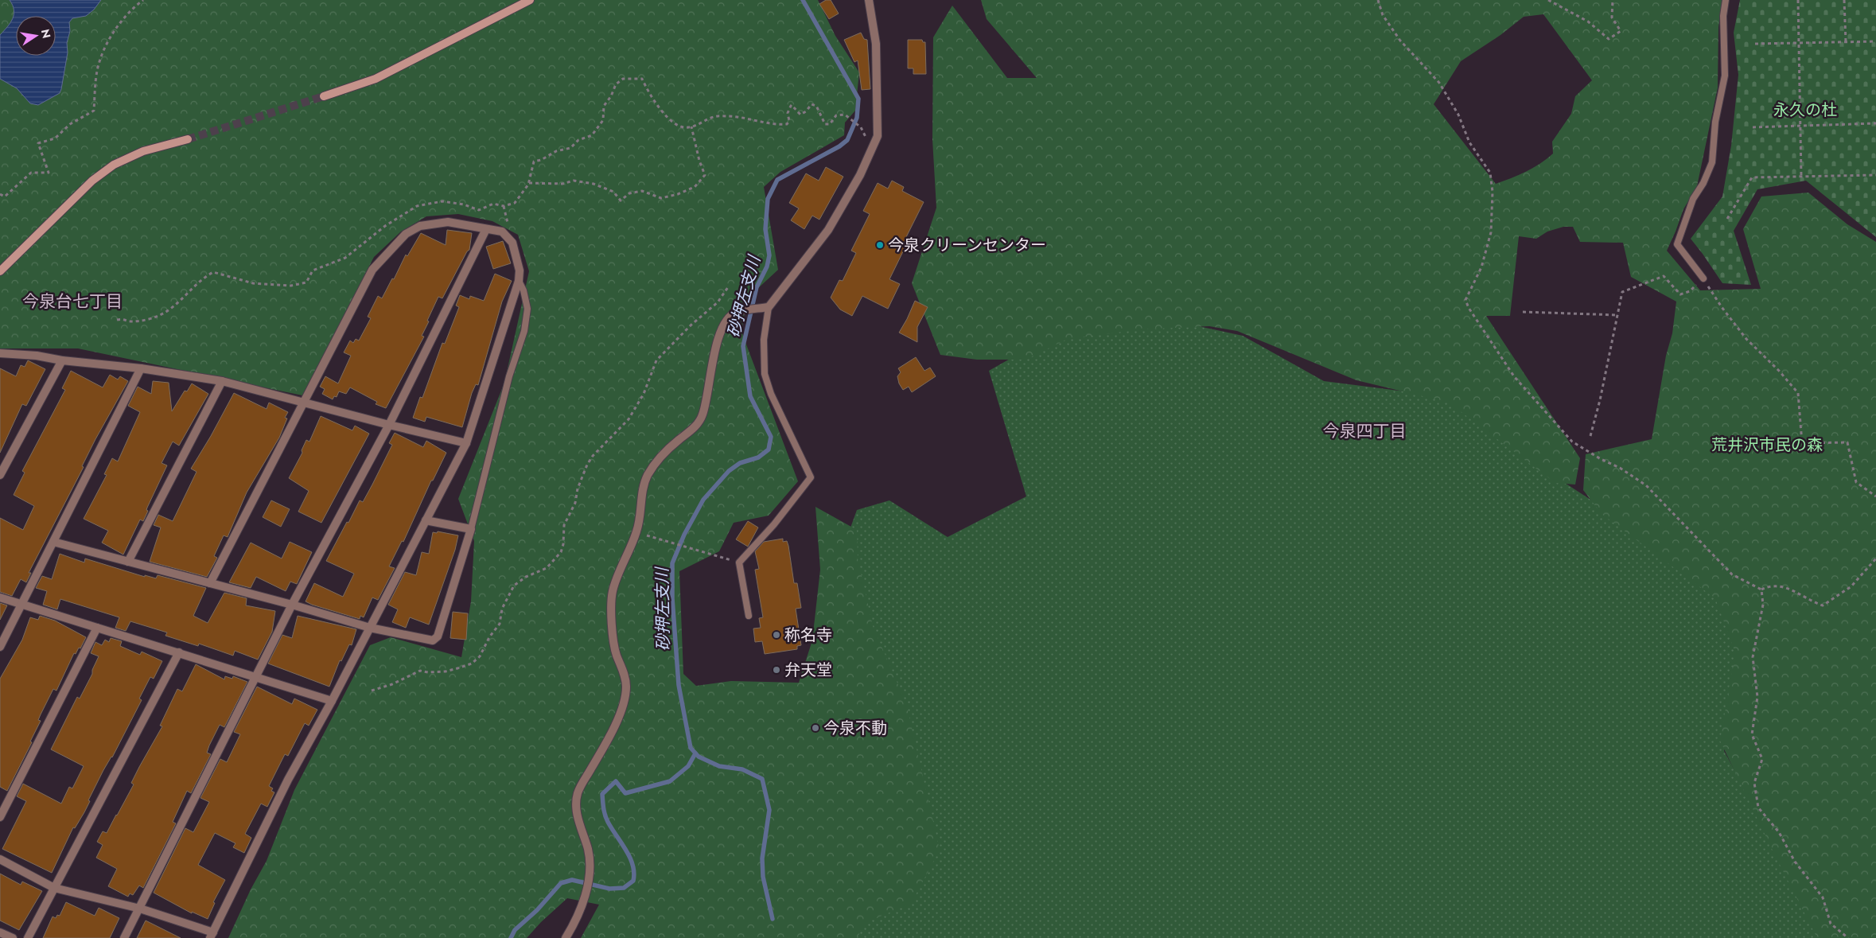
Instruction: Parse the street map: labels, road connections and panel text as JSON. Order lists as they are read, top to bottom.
{
  "districts": ["今泉台七丁目", "今泉四丁目"],
  "water": ["砂押左支川"],
  "parks": ["永久の杜", "荒井沢市民の森"],
  "places": [
    "今泉クリーンセンター",
    "称名寺",
    "弁天堂",
    "今泉不動"
  ],
  "north": "right"
}
